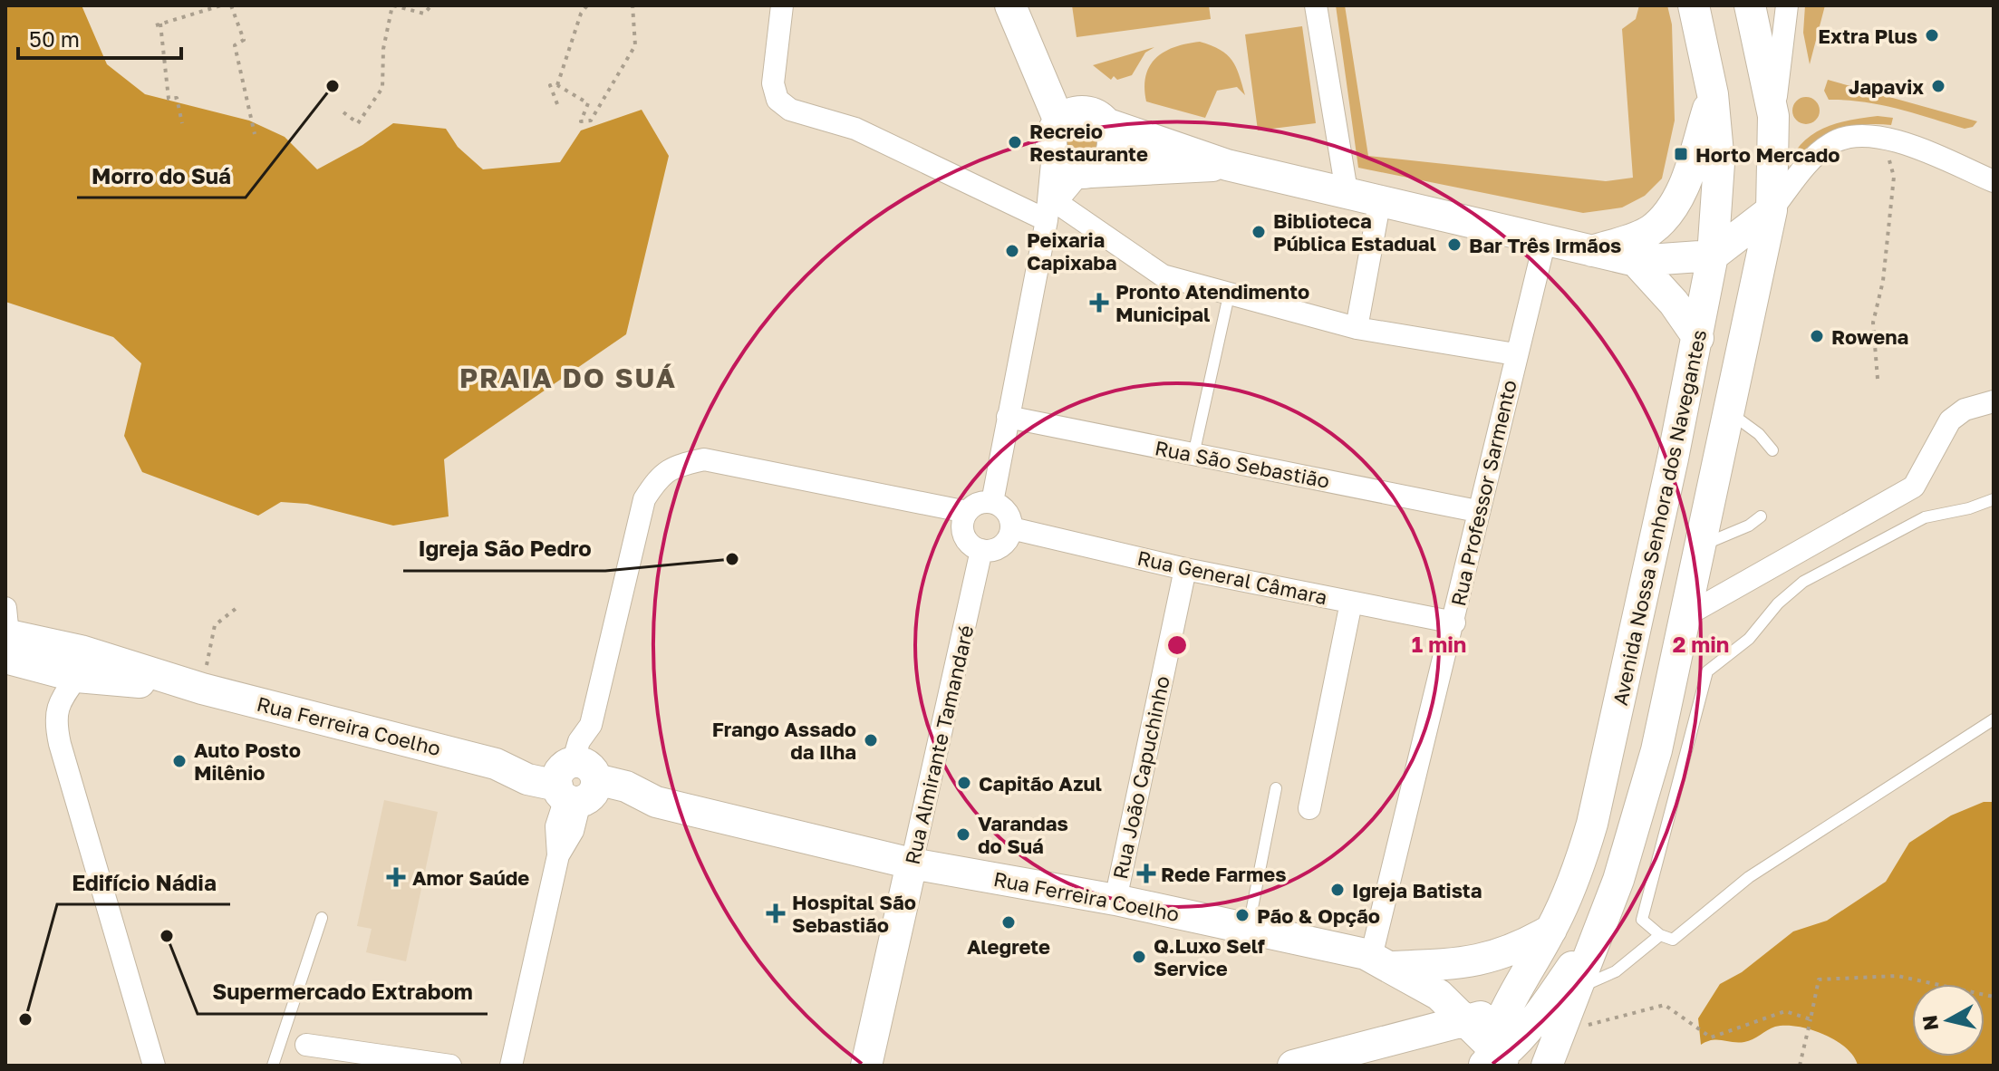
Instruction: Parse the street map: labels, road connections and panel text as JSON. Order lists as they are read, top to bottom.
{
  "streets": {
    "main road": ["Avenida Nossa Senhora dos Navegantes", "Rua Ferreira Coelho", "Rua Almirante Tamandaré"],
    "street": [
      "Rua São Sebastião",
      "Rua Professor Sarmento",
      "Rua General Câmara",
      "Rua João Capuchinho"
    ]
  },
  "crossings": [
    ["Rua São Sebastião", "Rua Professor Sarmento"],
    ["Rua Professor Sarmento", "Rua General Câmara"],
    ["Rua Professor Sarmento", "Rua Ferreira Coelho"],
    ["Avenida Nossa Senhora dos Navegantes", "Rua Ferreira Coelho"],
    ["Rua General Câmara", "Rua Almirante Tamandaré"],
    ["Rua General Câmara", "Rua João Capuchinho"],
    ["Rua Ferreira Coelho", "Rua Almirante Tamandaré"],
    ["Rua Ferreira Coelho", "Rua João Capuchinho"]
  ],
  "districts": ["PRAIA DO SUÁ"],
  "places": {
    "other": [
      "Extra Plus",
      "Morro do Suá",
      "Japavix",
      "Recreio Restaurante",
      "Biblioteca Pública Estadual",
      "Bar Três Irmãos",
      "Peixaria Capixaba",
      "Rowena",
      "Igreja São Pedro",
      "Frango Assado da Ilha",
      "Auto Posto Milênio",
      "Capitão Azul",
      "Varandas do Suá",
      "Igreja Batista",
      "Pão & Opção",
      "Alegrete",
      "Supermercado Extrabom",
      "Q.Luxo Self Service",
      "Edifício Nádia"
    ],
    "transit": ["Horto Mercado"],
    "health": [
      "Pronto Atendimento Municipal",
      "Rede Farmes",
      "Amor Saúde",
      "Hospital São Sebastião"
    ]
  },
  "scale_bar": "50 m",
  "north": "left",
  "rings": ["1 min", "2 min"]
}
